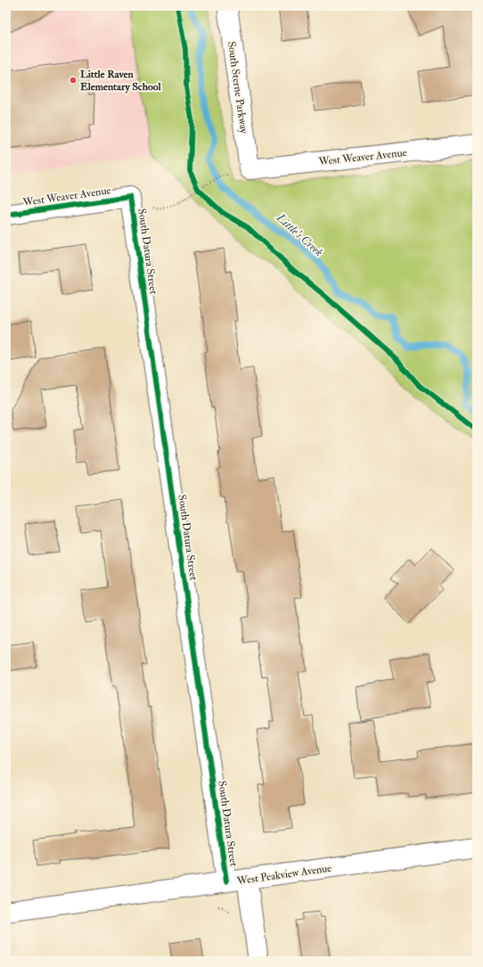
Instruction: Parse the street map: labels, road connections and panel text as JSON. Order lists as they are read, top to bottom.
{
  "streets": {
    "street": [
      "South Sterne Parkway",
      "West Weaver Avenue",
      "South Datura Street",
      "West Peakview Avenue"
    ]
  },
  "crossings": [
    ["South Sterne Parkway", "West Weaver Avenue"],
    ["West Weaver Avenue", "South Datura Street"],
    ["South Datura Street", "West Peakview Avenue"]
  ],
  "water": ["Little's Creek"],
  "places": ["Little Raven Elementary School"]
}
